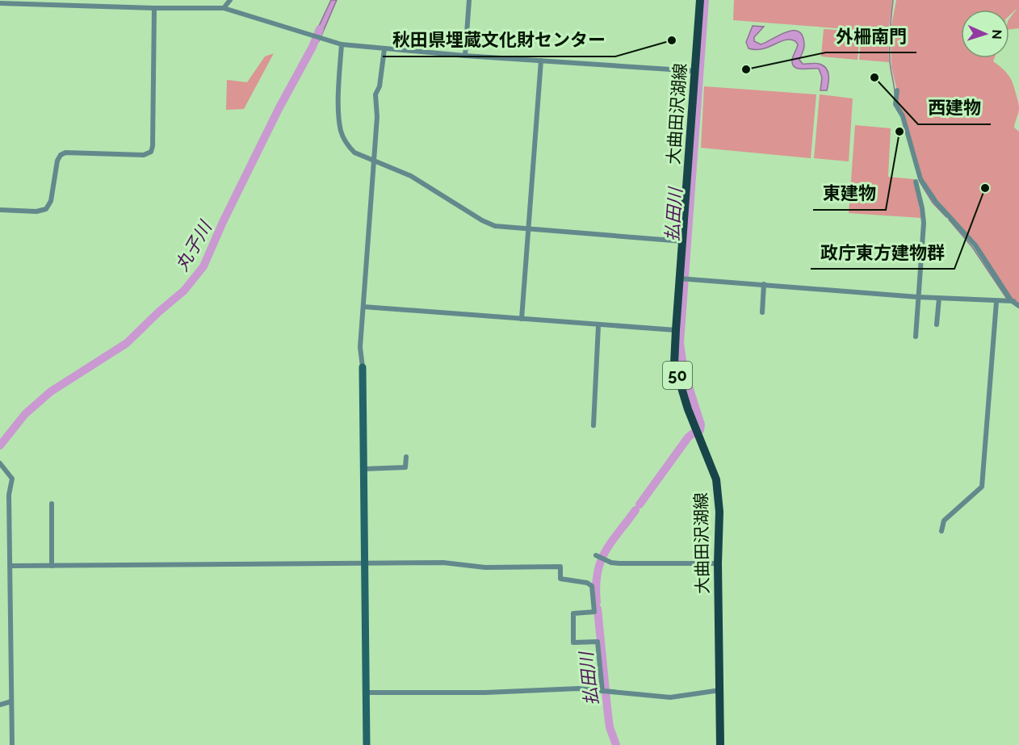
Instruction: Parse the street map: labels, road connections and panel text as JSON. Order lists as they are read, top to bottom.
{
  "streets": {
    "main road": ["大曲田沢湖線", "50"]
  },
  "water": ["払田川", "丸子川"],
  "places": [
    "秋田県埋蔵文化財センター",
    "外柵南門",
    "西建物",
    "東建物",
    "政庁東方建物群"
  ],
  "north": "right"
}
